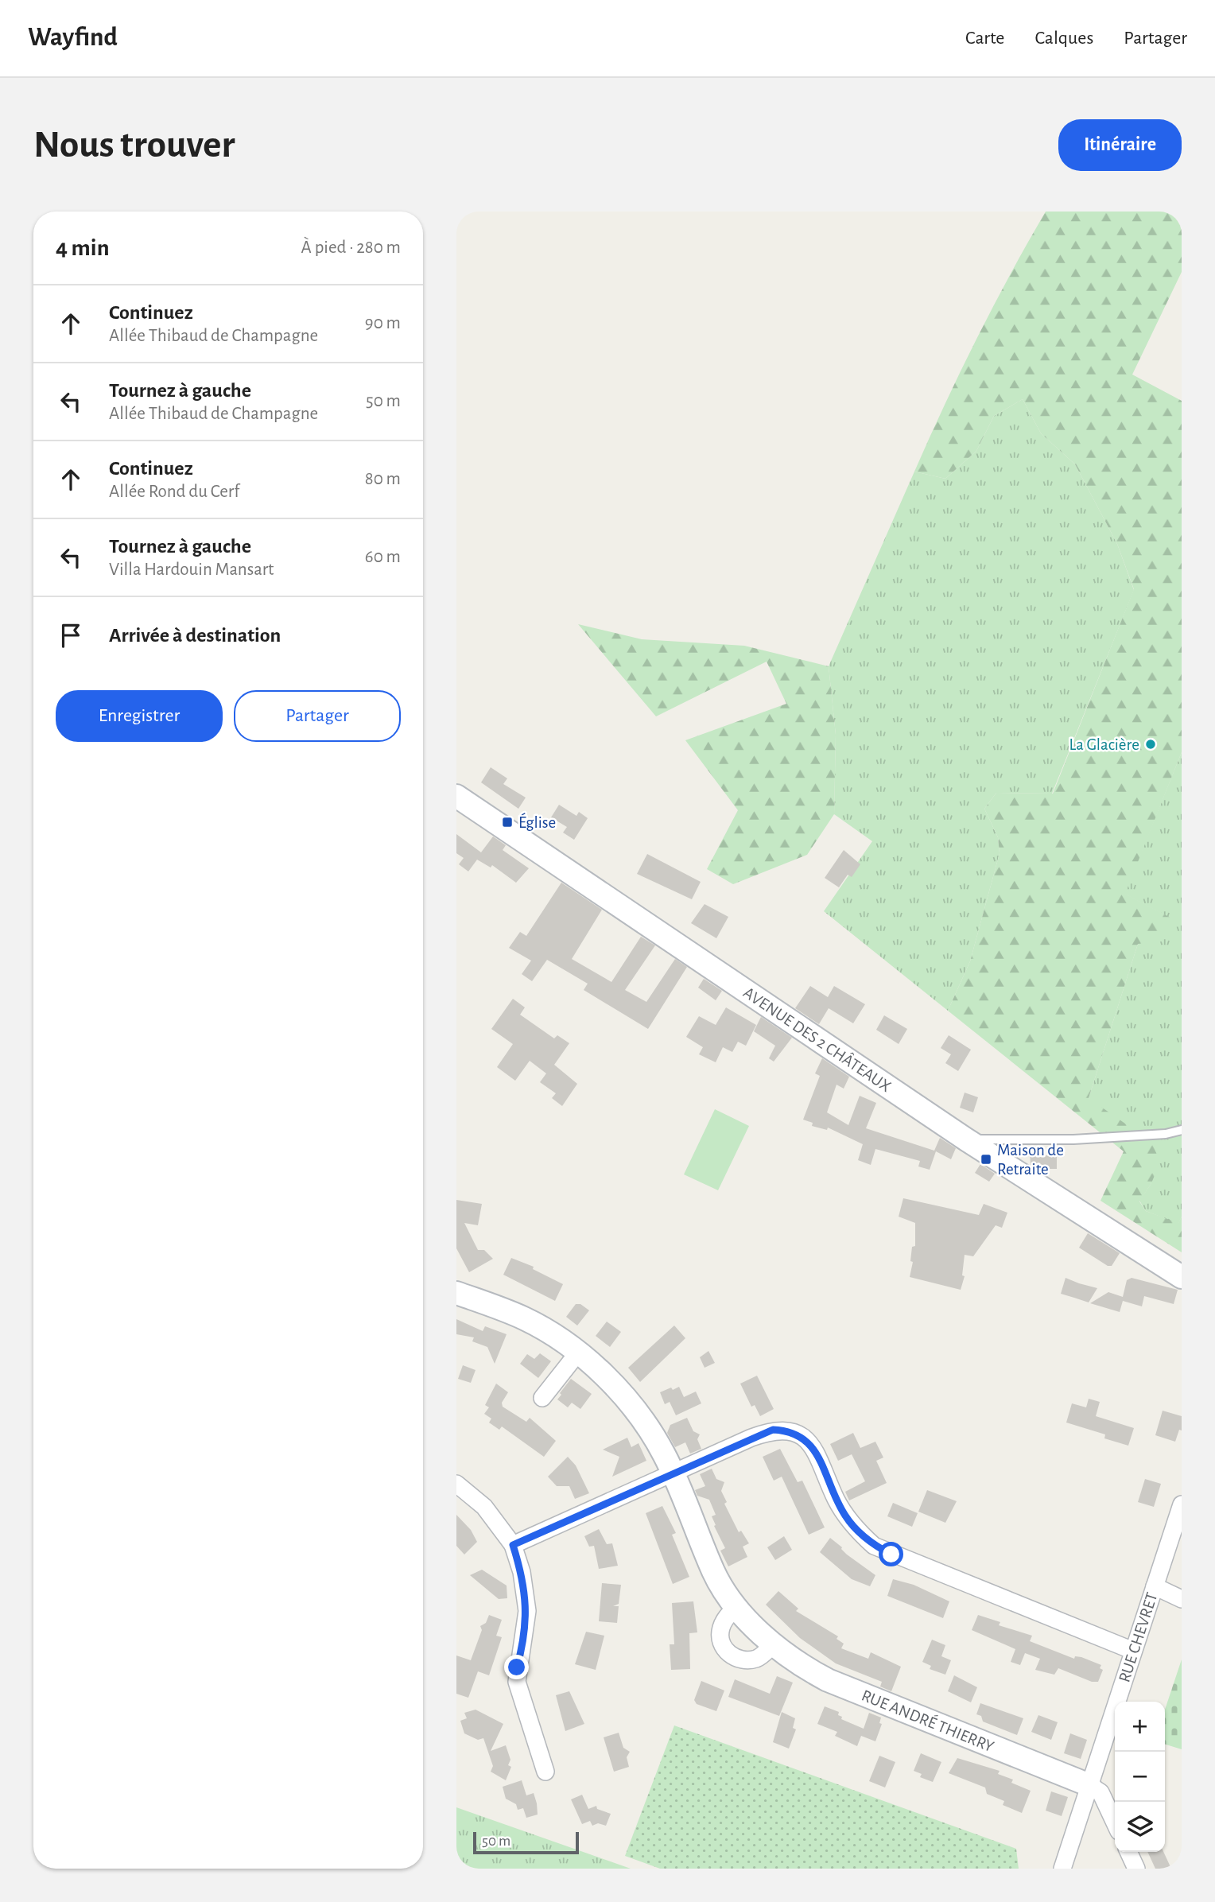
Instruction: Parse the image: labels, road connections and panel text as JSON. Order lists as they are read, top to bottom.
{
  "streets": {
    "main road": ["AVENUE DES 2 CHÂTEAUX", "RUE ANDRÉ THIERRY"],
    "street": ["RUE CHEVRET"]
  },
  "crossings": [
    ["RUE CHEVRET", "RUE ANDRÉ THIERRY"]
  ],
  "places": {
    "other": ["La Glacière"],
    "transit": ["Église", "Maison de Retraite"]
  },
  "scale_bar": "50 m",
  "page": {
    "header": "Wayfind",
    "nav": ["Carte", "Calques", "Partager"],
    "buttons": [
      "Itinéraire",
      ["Enregistrer", "Partager"]
    ],
    "title": "Nous trouver",
    "heading": ["4 min", "À pied · 280 m"],
    "list": [
      ["Continuez", "Allée Thibaud de Champagne", "90 m"],
      ["Tournez à gauche", "Allée Thibaud de Champagne", "50 m"],
      ["Continuez", "Allée Rond du Cerf", "80 m"],
      ["Tournez à gauche", "Villa Hardouin Mansart", "60 m"],
      "Arrivée à destination"
    ],
    "map_buttons": ["+", "−"],
    "scale": "50 m"
  }
}
